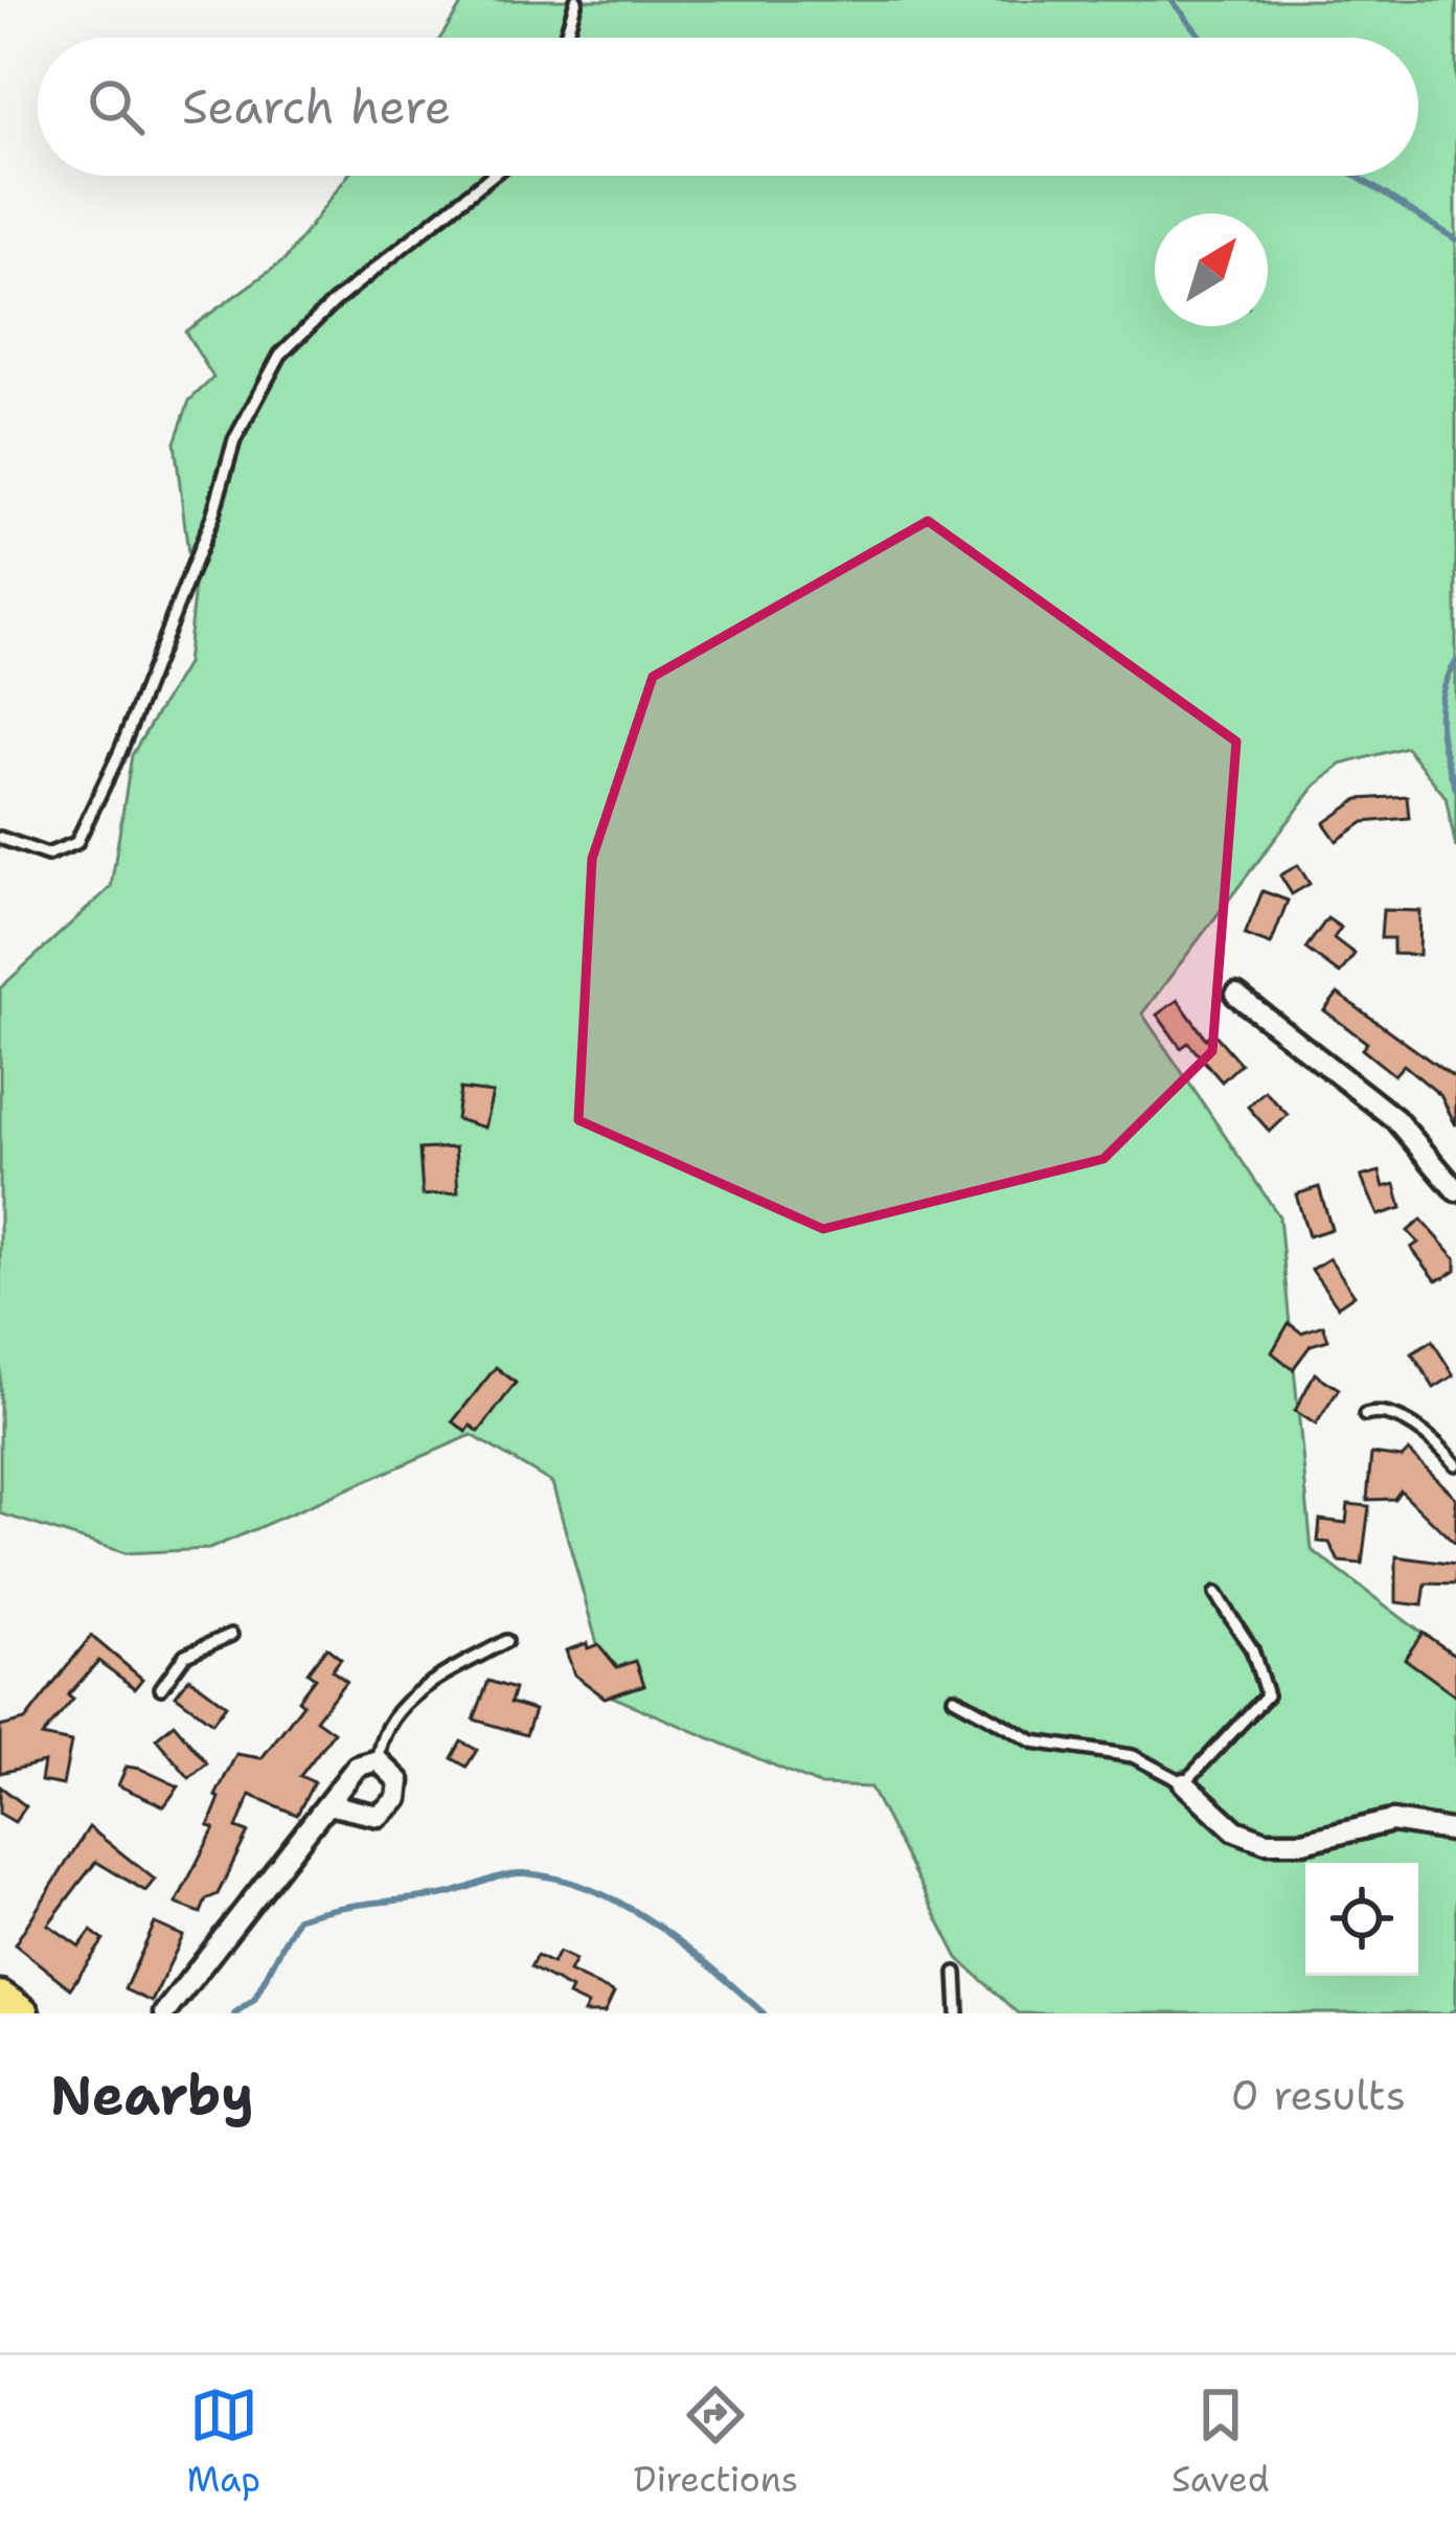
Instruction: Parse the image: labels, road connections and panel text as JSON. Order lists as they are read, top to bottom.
{
  "north": "top right",
  "page": {
    "search": "Search here",
    "heading": ["Nearby", "0 results"],
    "nav": ["Map", "Directions", "Saved"]
  }
}
